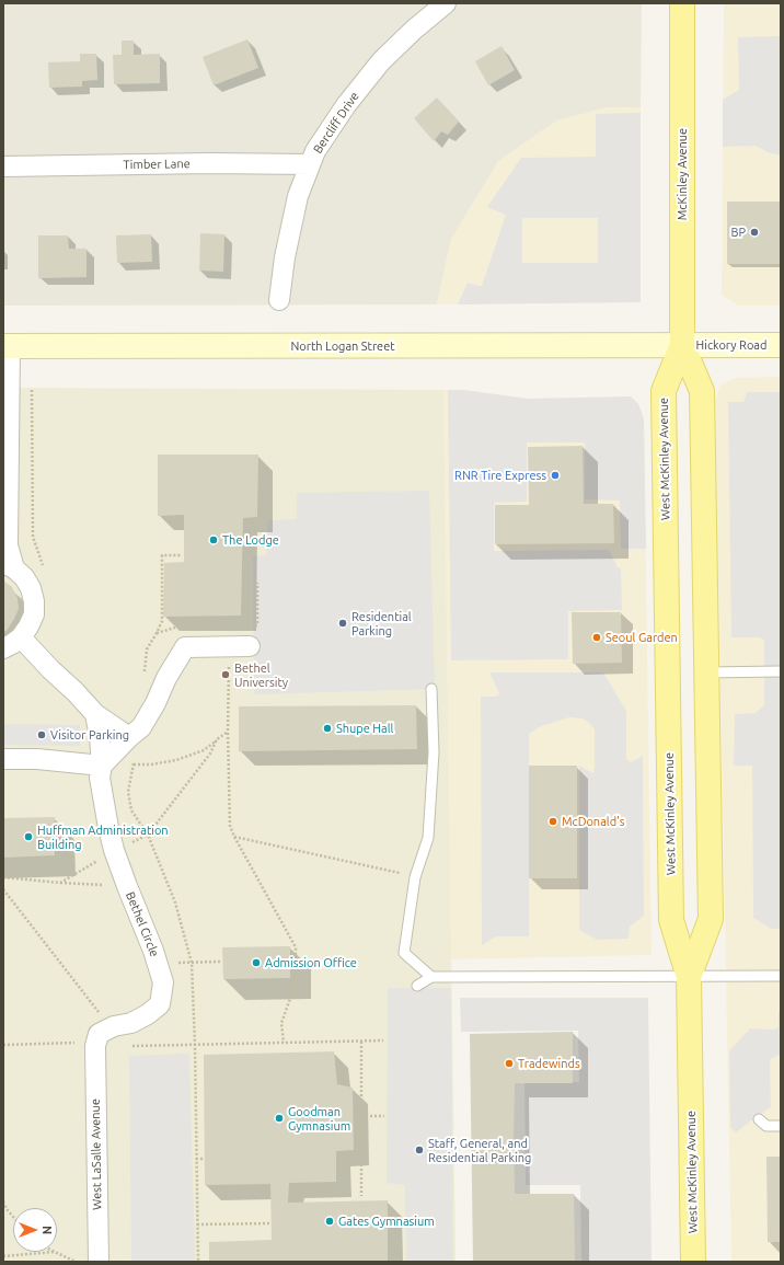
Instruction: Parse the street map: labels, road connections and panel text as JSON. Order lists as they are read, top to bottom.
{
  "streets": {
    "main road": ["McKinley Avenue", "West McKinley Avenue"],
    "street": [
      "Bercliff Drive",
      "Timber Lane",
      "Hickory Road",
      "North Logan Street",
      "Bethel Circle",
      "West LaSalle Avenue"
    ]
  },
  "crossings": [
    ["Bercliff Drive", "Timber Lane"],
    ["McKinley Avenue", "Hickory Road"],
    ["McKinley Avenue", "North Logan Street"],
    ["McKinley Avenue", "West McKinley Avenue"],
    ["Hickory Road", "North Logan Street"],
    ["Hickory Road", "West McKinley Avenue"],
    ["North Logan Street", "West McKinley Avenue"],
    ["Bethel Circle", "West LaSalle Avenue"]
  ],
  "places": [
    "BP",
    "RNR Tire Express",
    "The Lodge",
    "Residential Parking",
    "Seoul Garden",
    "Bethel University",
    "Shupe Hall",
    "Visitor Parking",
    "McDonald's",
    "Huffman Administration Building",
    "Admission Office",
    "Tradewinds",
    "Goodman Gymnasium",
    "Staff, General, and Residential Parking",
    "Gates Gymnasium"
  ],
  "north": "right"
}
